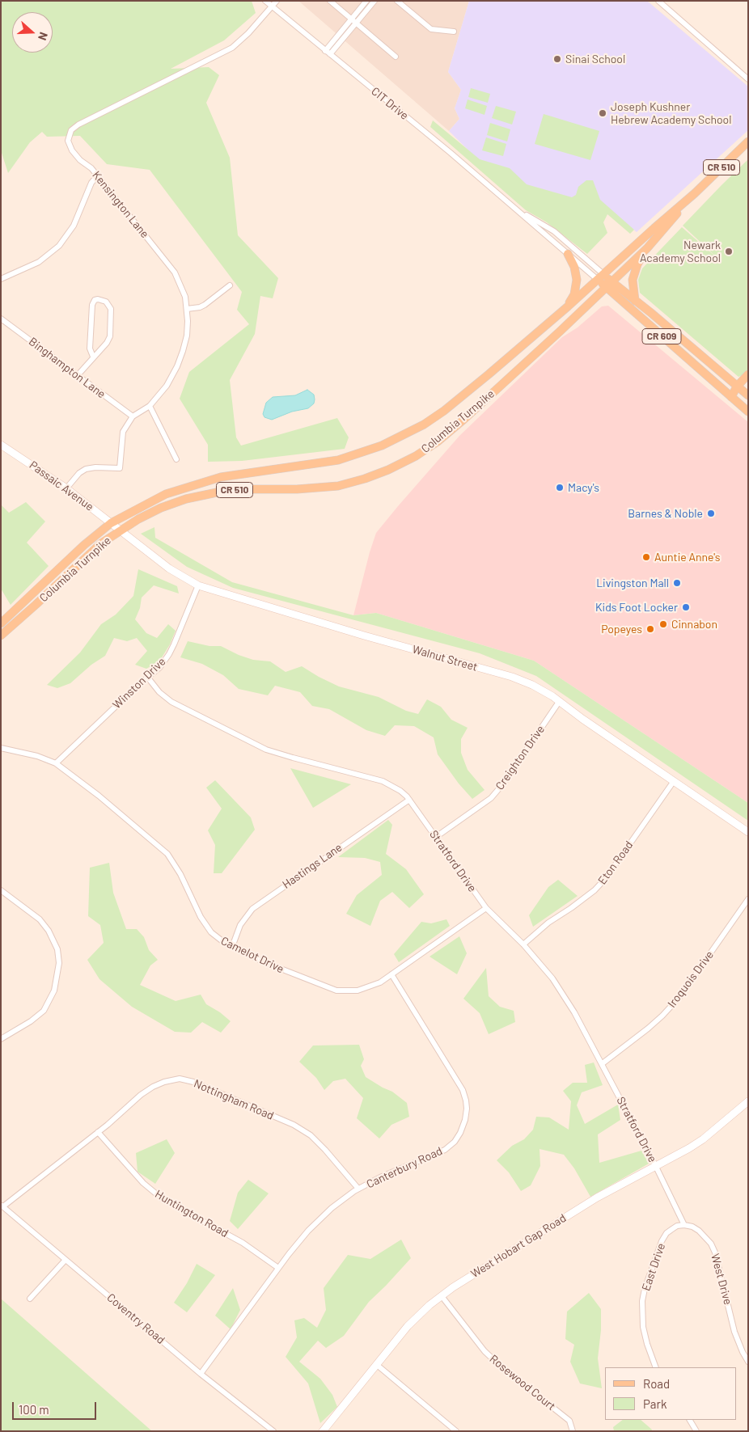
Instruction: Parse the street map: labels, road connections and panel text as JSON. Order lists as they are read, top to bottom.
{
  "streets": {
    "main road": ["CR 510", "CR 609", "Columbia Turnpike"],
    "street": [
      "CIT Drive",
      "Kensington Lane",
      "Binghampton Lane",
      "Passaic Avenue",
      "Walnut Street",
      "Winston Drive",
      "Creighton Drive",
      "Stratford Drive",
      "Eton Road",
      "Hastings Lane",
      "Camelot Drive",
      "Iroquois Drive",
      "Nottingham Road",
      "Canterbury Road",
      "Huntington Road",
      "West Hobart Gap Road",
      "East Drive",
      "West Drive",
      "Coventry Road",
      "Rosewood Court"
    ]
  },
  "crossings": [
    ["CIT Drive", "Kensington Lane"],
    ["CIT Drive", "CR 609"],
    ["CIT Drive", "Columbia Turnpike"],
    ["Kensington Lane", "Binghampton Lane"],
    ["Kensington Lane", "Passaic Avenue"],
    ["CR 609", "Columbia Turnpike"],
    ["Columbia Turnpike", "Passaic Avenue"],
    ["Columbia Turnpike", "Walnut Street"],
    ["Passaic Avenue", "Walnut Street"],
    ["Walnut Street", "Winston Drive"],
    ["Walnut Street", "Creighton Drive"],
    ["Walnut Street", "Eton Road"],
    ["Winston Drive", "Stratford Drive"],
    ["Winston Drive", "Camelot Drive"],
    ["Creighton Drive", "Stratford Drive"],
    ["Stratford Drive", "Eton Road"],
    ["Stratford Drive", "Hastings Lane"],
    ["Stratford Drive", "Camelot Drive"],
    ["Stratford Drive", "Iroquois Drive"],
    ["Stratford Drive", "West Hobart Gap Road"],
    ["Hastings Lane", "Camelot Drive"],
    ["Camelot Drive", "Canterbury Road"],
    ["Nottingham Road", "Canterbury Road"],
    ["Nottingham Road", "Huntington Road"],
    ["Nottingham Road", "Coventry Road"],
    ["Canterbury Road", "Huntington Road"],
    ["Canterbury Road", "Coventry Road"],
    ["West Hobart Gap Road", "Rosewood Court"],
    ["East Drive", "West Drive"]
  ],
  "places": [
    "Sinai School",
    "Joseph Kushner Hebrew Academy School",
    "Newark Academy School",
    "Macy's",
    "Barnes & Noble",
    "Auntie Anne's",
    "Livingston Mall",
    "Kids Foot Locker",
    "Cinnabon",
    "Popeyes"
  ],
  "legend": ["Road", "Park"],
  "scale_bar": "100 m",
  "north": "right"
}
